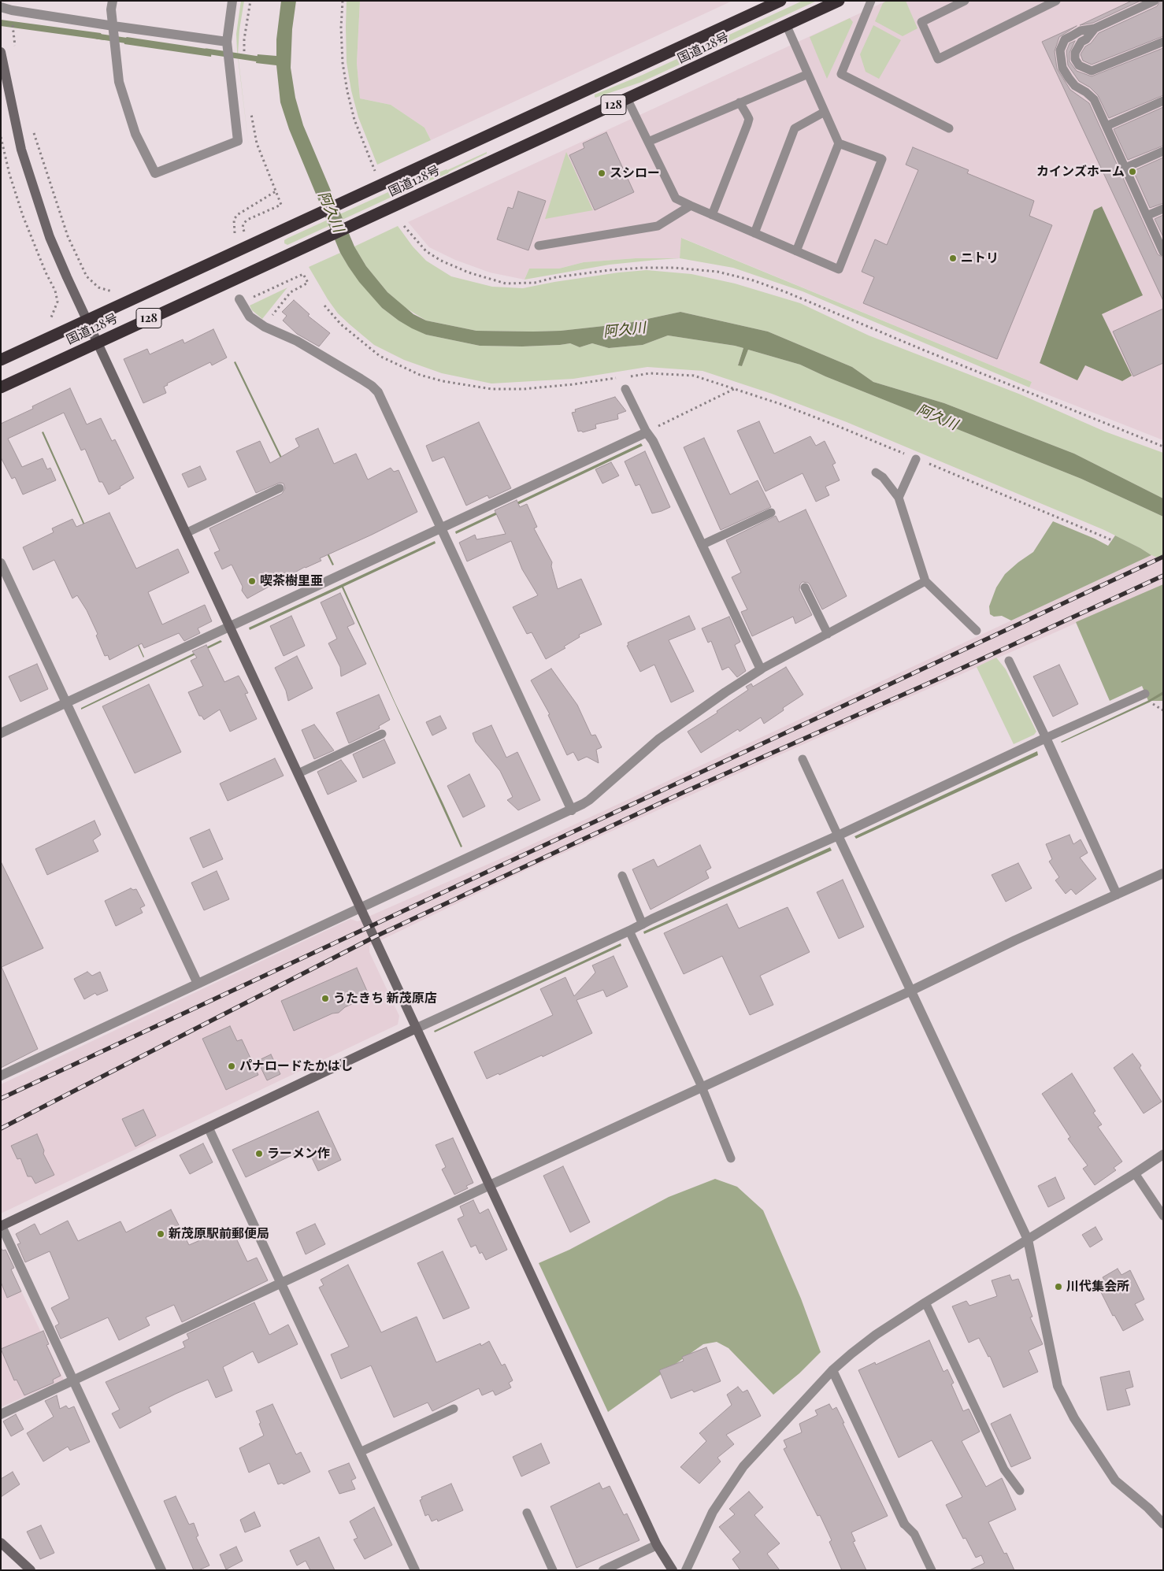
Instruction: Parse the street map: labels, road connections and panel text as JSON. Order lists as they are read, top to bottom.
{
  "streets": {
    "highway": ["国道128号", "128"]
  },
  "water": ["阿久川"],
  "places": [
    "カインズホーム",
    "スシロー",
    "ニトリ",
    "喫茶樹里亜",
    "うたきち 新茂原店",
    "パナロードたかはし",
    "ラーメン作",
    "新茂原駅前郵便局",
    "川代集会所"
  ]
}
